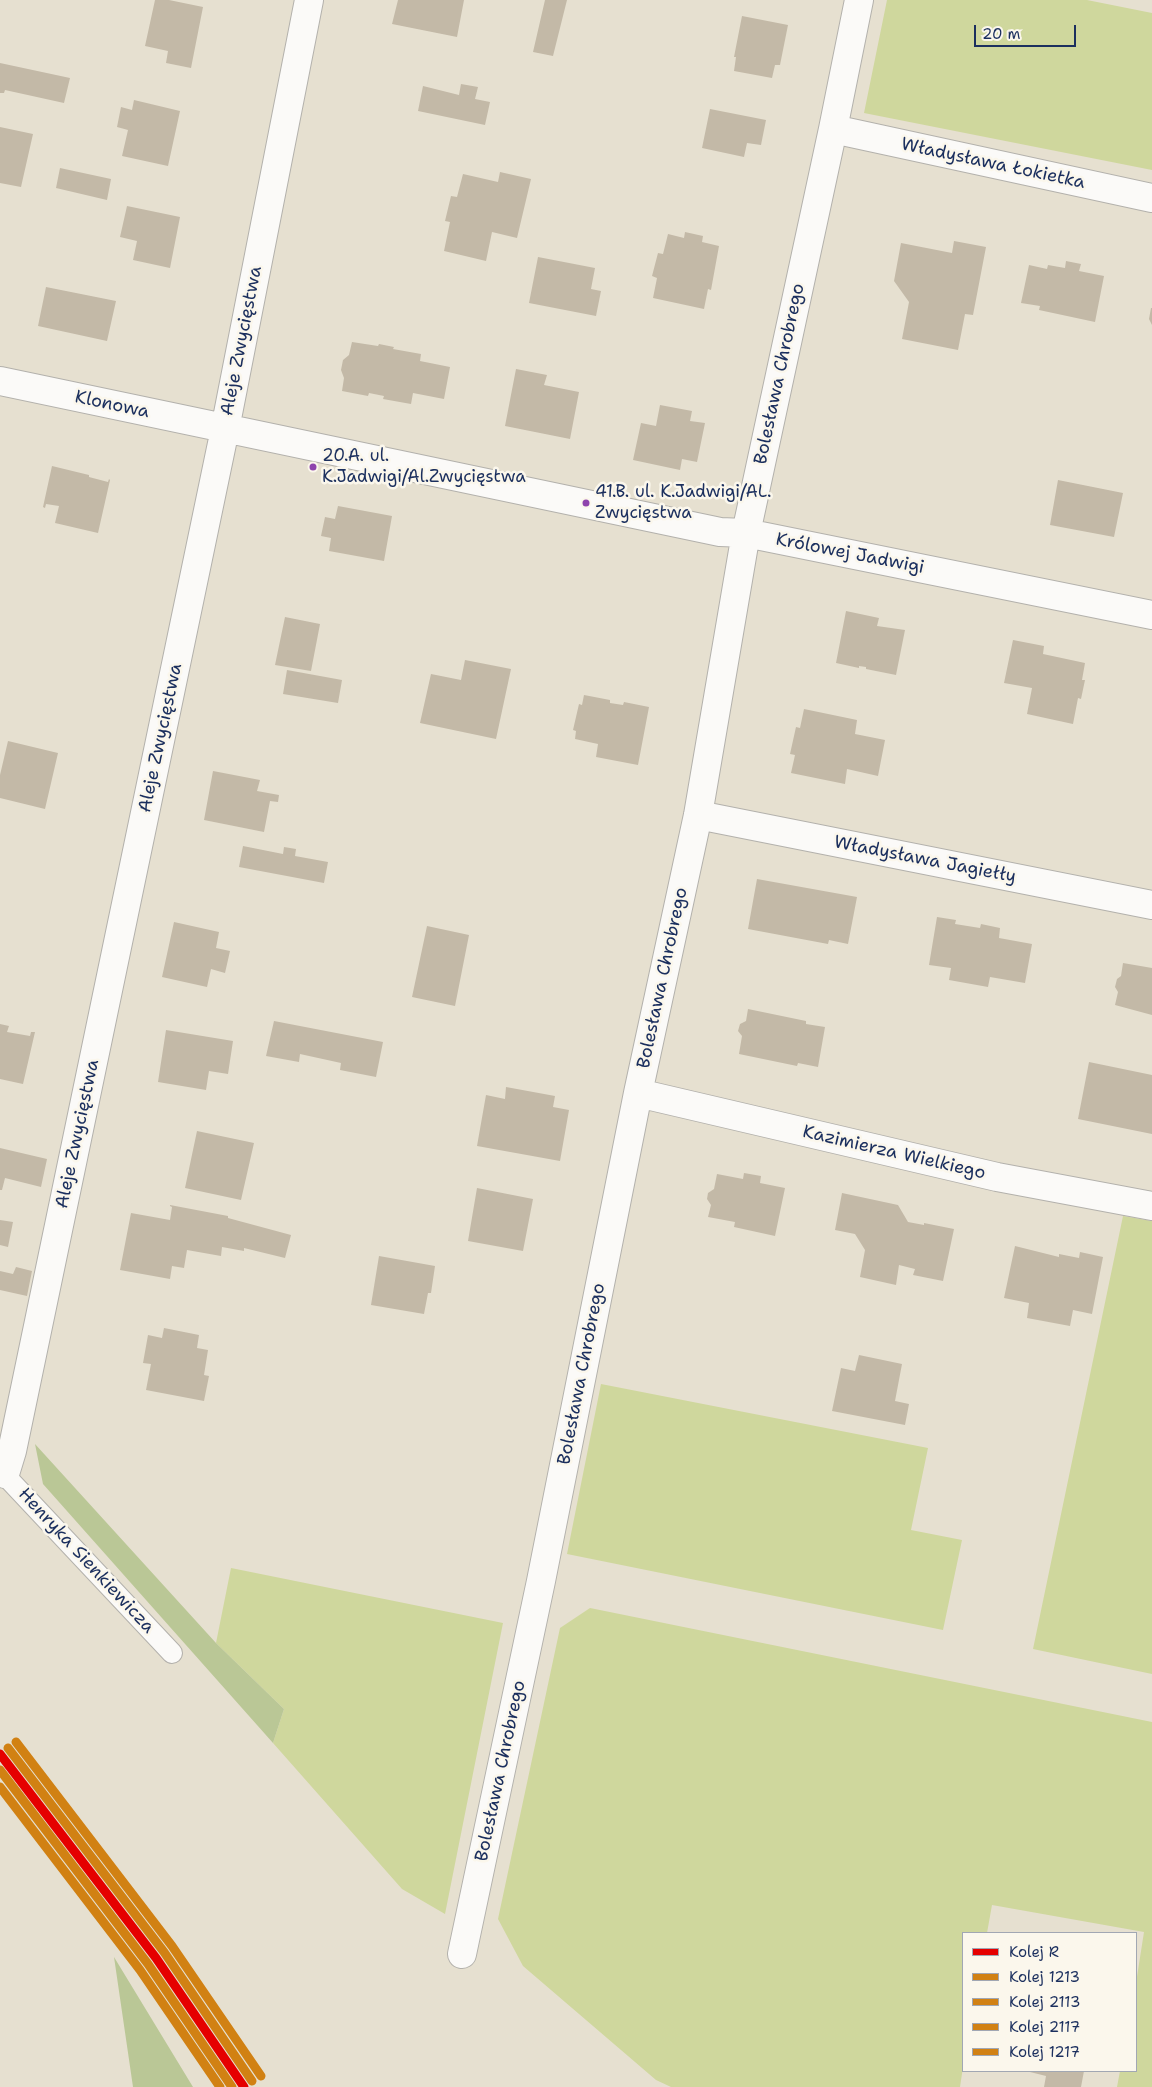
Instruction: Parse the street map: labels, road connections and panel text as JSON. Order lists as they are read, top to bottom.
{
  "streets": {
    "street": [
      "Władysława Łokietka",
      "Aleje Zwycięstwa",
      "Bolesława Chrobrego",
      "Klonowa",
      "Królowej Jadwigi",
      "Władysława Jagiełły",
      "Kazimierza Wielkiego"
    ],
    "lane": ["Henryka Sienkiewicza"]
  },
  "crossings": [
    ["Władysława Łokietka", "Bolesława Chrobrego"],
    ["Aleje Zwycięstwa", "Klonowa"],
    ["Aleje Zwycięstwa", "Królowej Jadwigi"],
    ["Aleje Zwycięstwa", "Henryka Sienkiewicza"],
    ["Bolesława Chrobrego", "Królowej Jadwigi"],
    ["Bolesława Chrobrego", "Władysława Jagiełły"],
    ["Bolesława Chrobrego", "Kazimierza Wielkiego"],
    ["Klonowa", "Królowej Jadwigi"]
  ],
  "places": ["20.A. ul. K.Jadwigi/Al.Zwycięstwa", "41.B. ul. K.Jadwigi/AL. Zwycięstwa"],
  "lines": [
    "rail line 1217",
    "rail line 2113",
    "rail line R",
    "rail line 1213",
    "rail line 2117"
  ],
  "legend": [
    "Kolej R",
    "Kolej 1213",
    "Kolej 2113",
    "Kolej 2117",
    "Kolej 1217"
  ],
  "scale_bar": "20 m"
}
